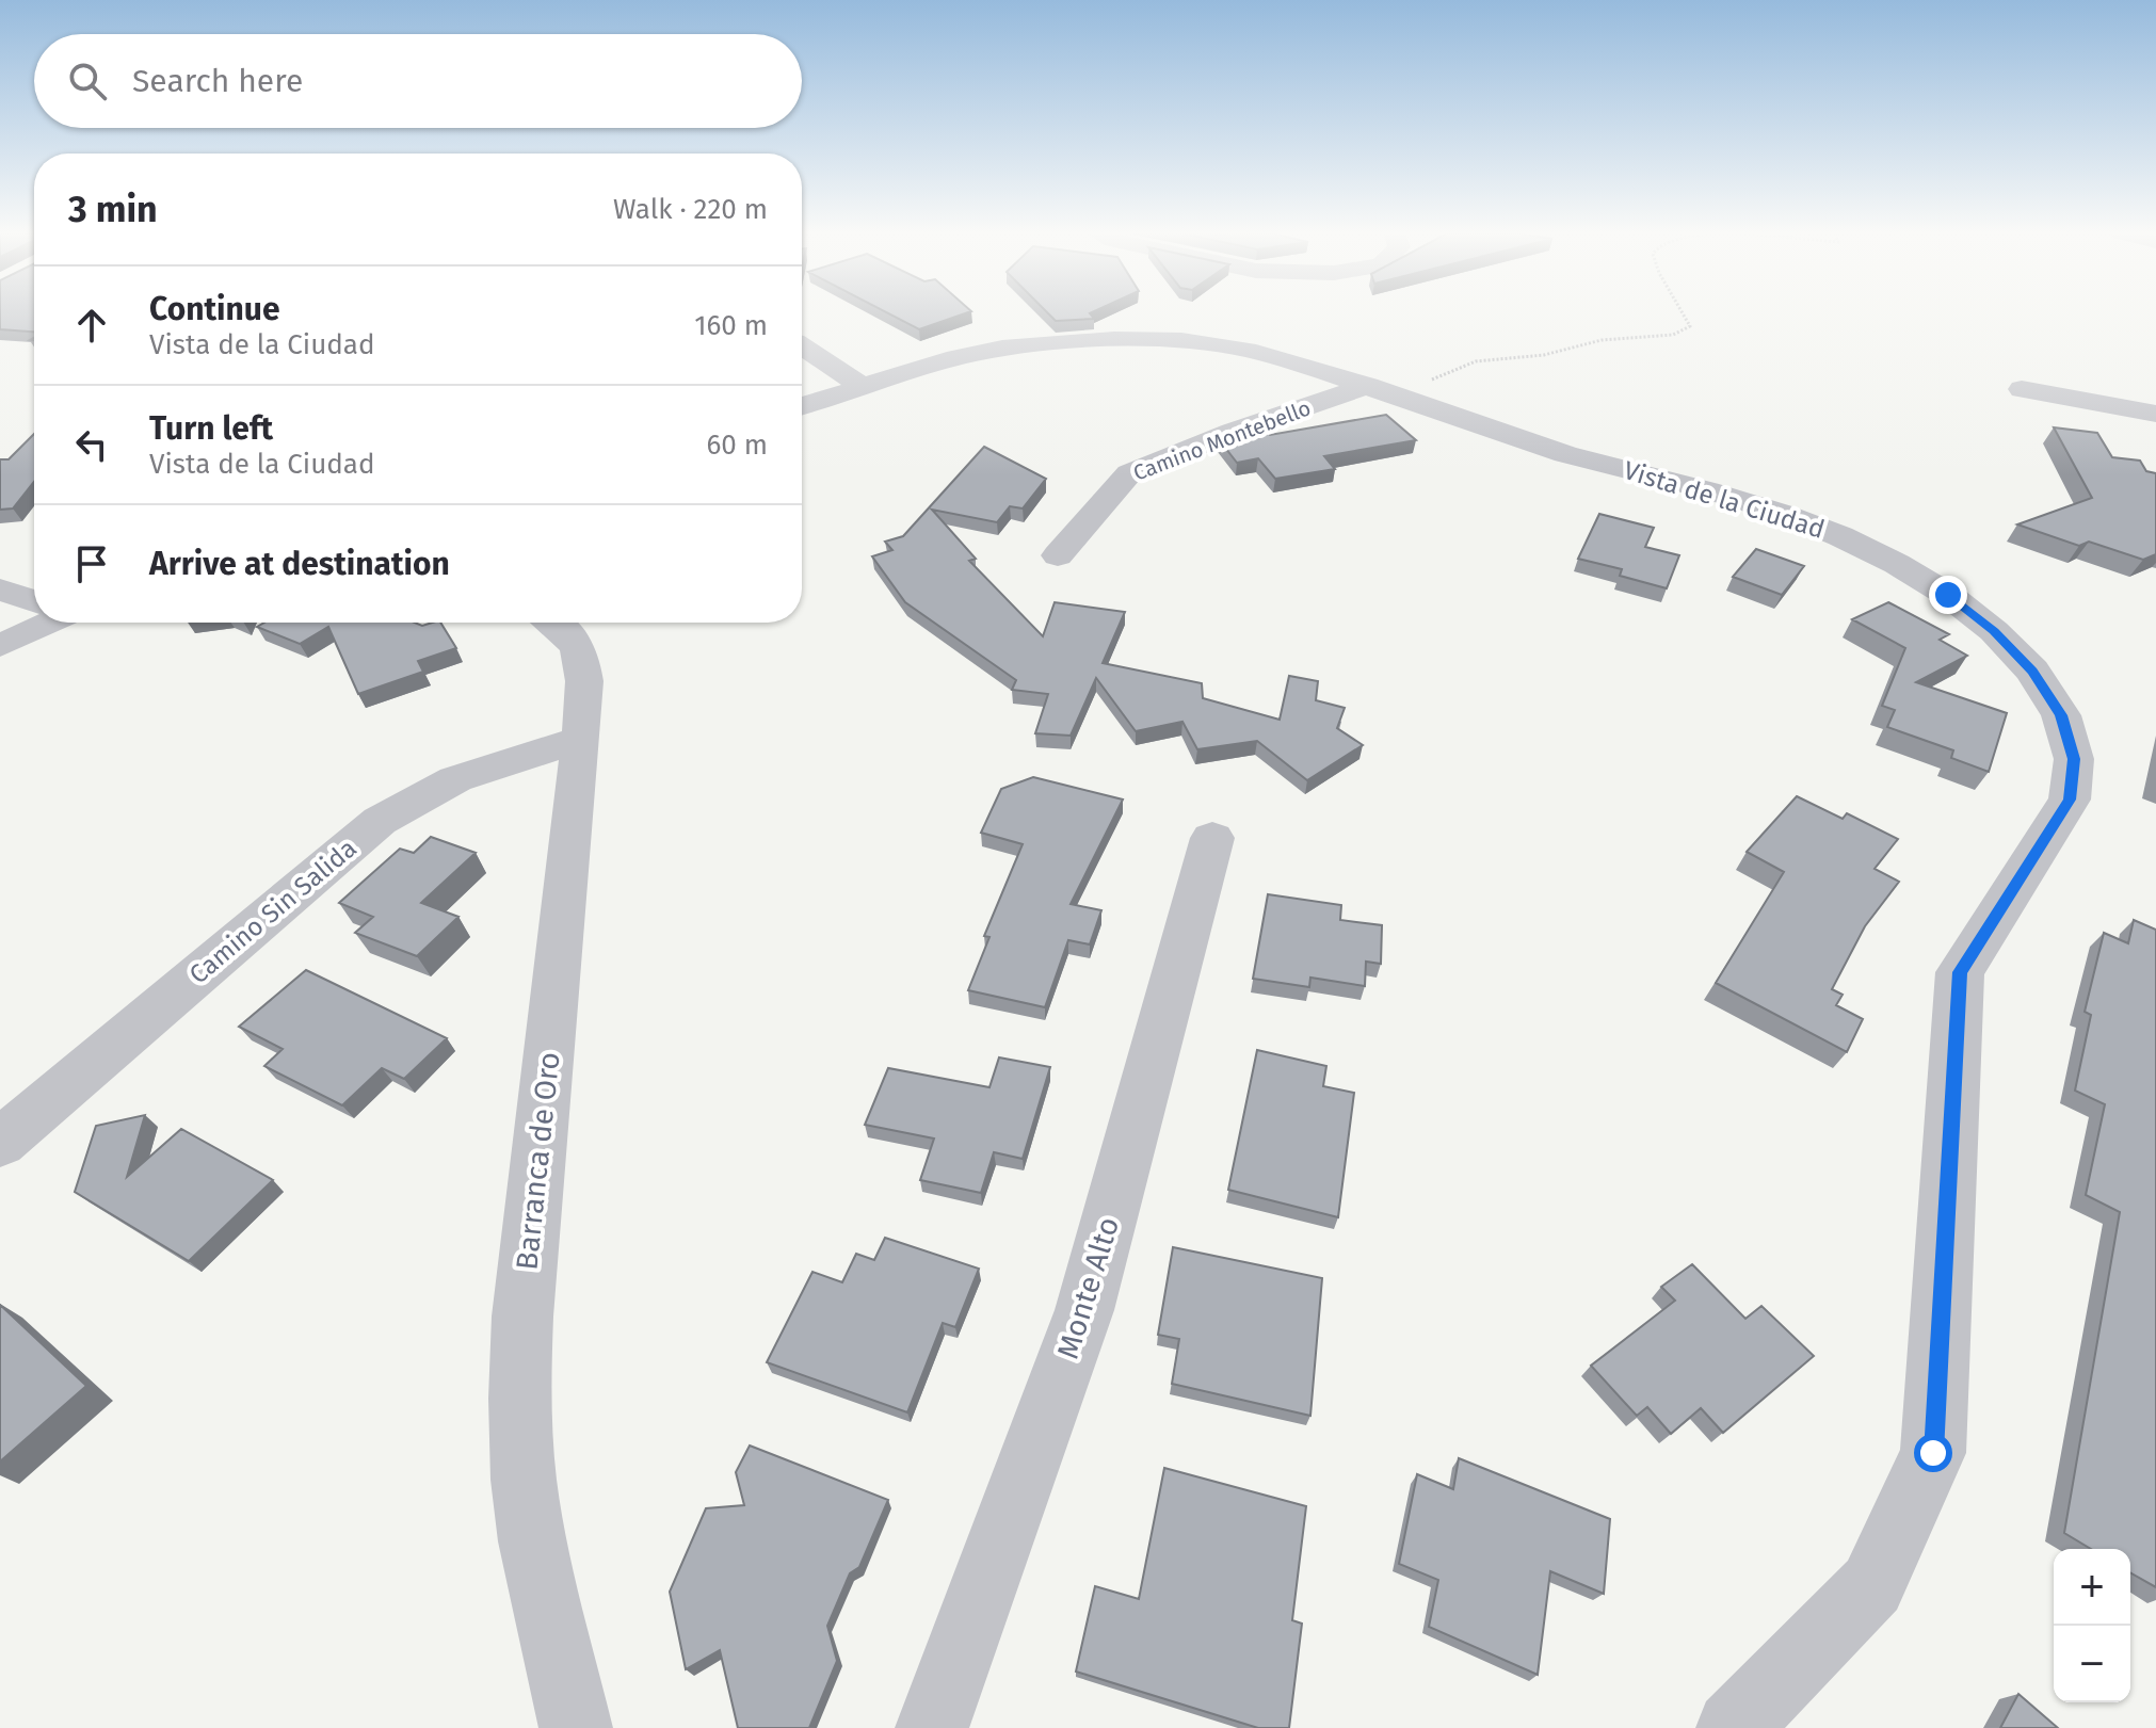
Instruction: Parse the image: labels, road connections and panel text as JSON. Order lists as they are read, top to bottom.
{
  "streets": {
    "street": [
      "Camino Montebello",
      "Vista de la Ciudad",
      "Camino Sin Salida",
      "Barranca de Oro",
      "Monte Alto"
    ]
  },
  "crossings": [
    ["Camino Montebello", "Vista de la Ciudad"],
    ["Camino Sin Salida", "Barranca de Oro"]
  ],
  "page": {
    "search": "Search here",
    "heading": ["3 min", "Walk · 220 m"],
    "list": [
      ["Continue", "Vista de la Ciudad", "160 m"],
      ["Turn left", "Vista de la Ciudad", "60 m"],
      "Arrive at destination"
    ],
    "map_buttons": ["+", "−"]
  }
}
